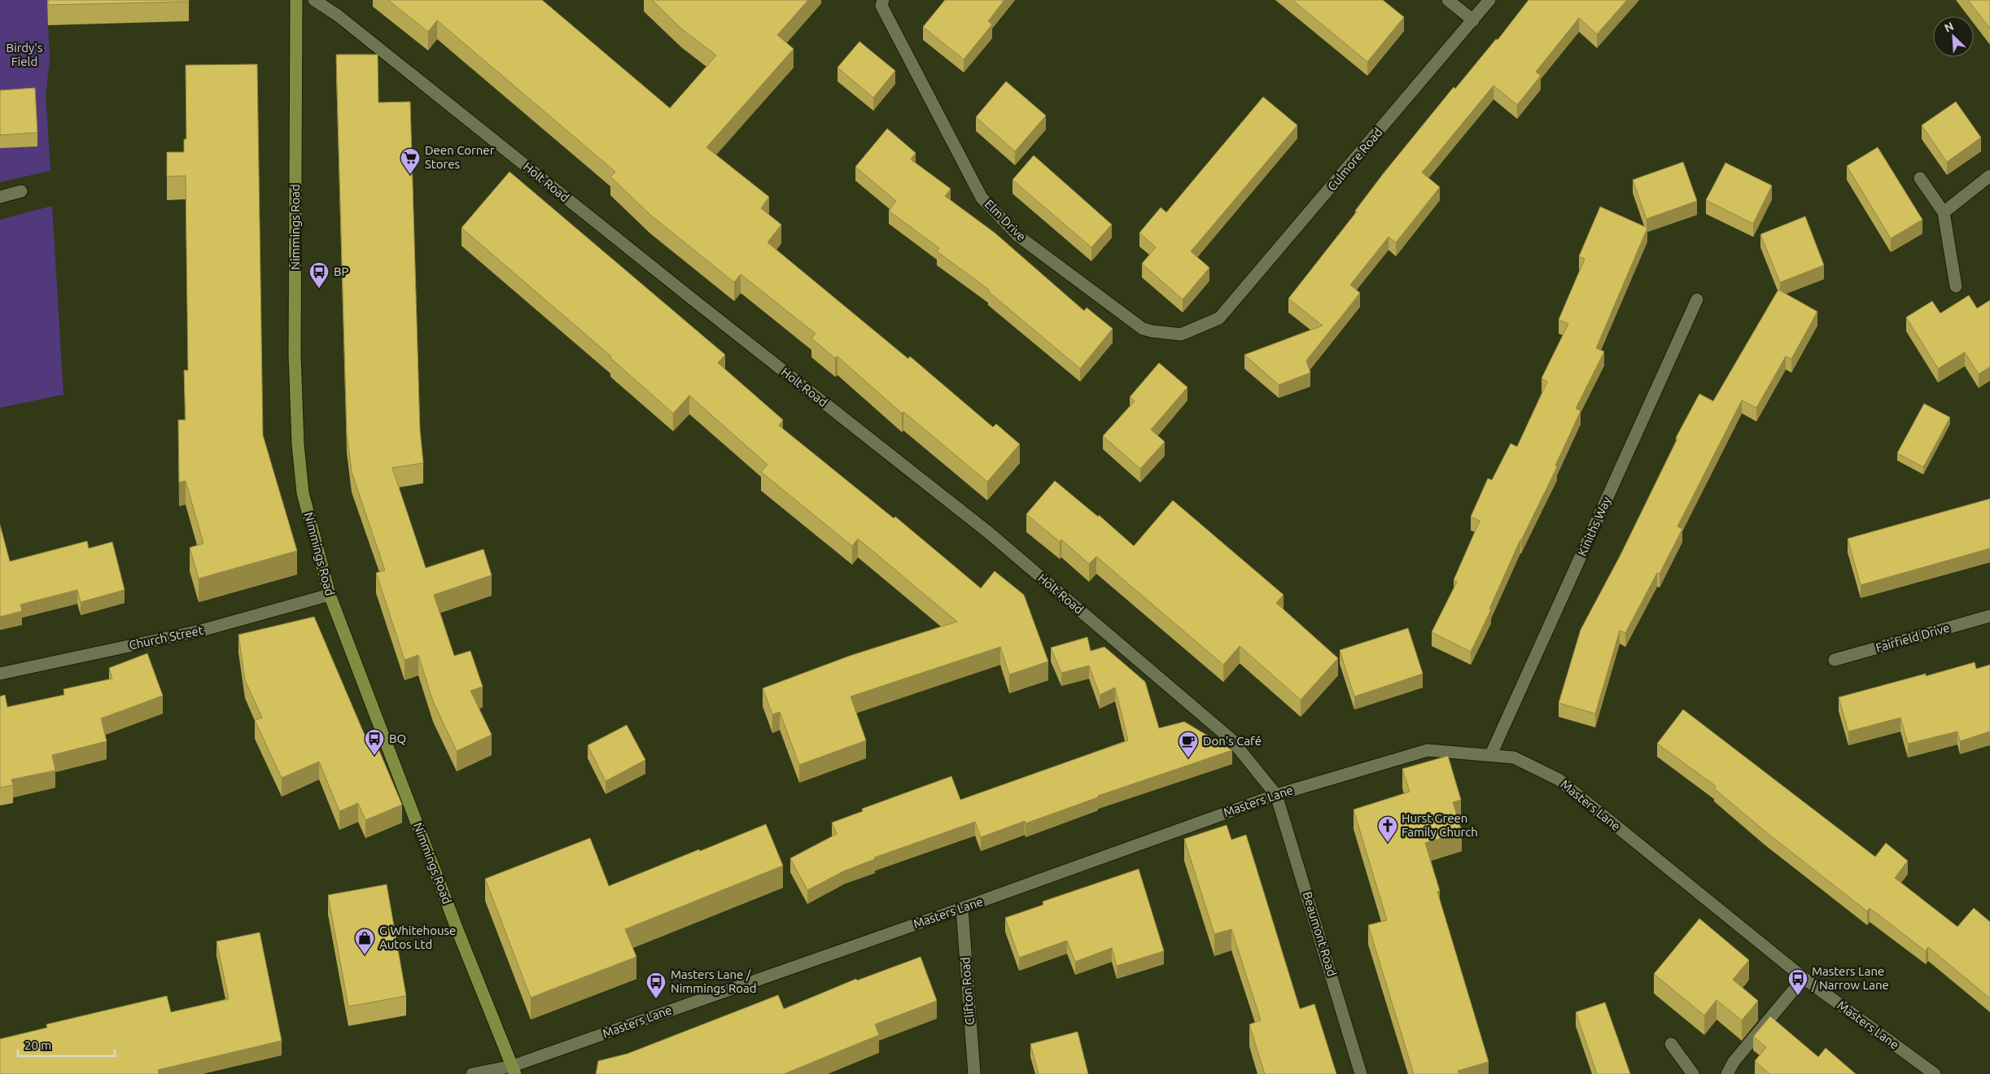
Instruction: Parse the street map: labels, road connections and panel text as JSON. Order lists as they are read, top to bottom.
{
  "streets": {
    "main road": ["Nimmings Road"],
    "street": [
      "Culmore Road",
      "Holt Road",
      "Elm Drive",
      "Kiniths Way",
      "Church Street",
      "Fairfield Drive",
      "Masters Lane",
      "Beaumont Road",
      "Clifton Road"
    ]
  },
  "crossings": [
    ["Culmore Road", "Elm Drive"],
    ["Holt Road", "Masters Lane"],
    ["Holt Road", "Beaumont Road"],
    ["Nimmings Road", "Church Street"],
    ["Nimmings Road", "Masters Lane"],
    ["Kiniths Way", "Masters Lane"],
    ["Masters Lane", "Beaumont Road"],
    ["Masters Lane", "Clifton Road"]
  ],
  "parks": ["Birdy's Field"],
  "places": {
    "supermarket": ["Deen Corner Stores"],
    "bus stop": [
      "BP",
      "BQ",
      "Masters Lane / Narrow Lane",
      "Masters Lane / Nimmings Road"
    ],
    "cafe": ["Don's Café"],
    "church": ["Hurst Green Family Church"],
    "shop": ["G Whitehouse Autos Ltd"]
  },
  "scale_bar": "20 m",
  "north": "top left"
}
